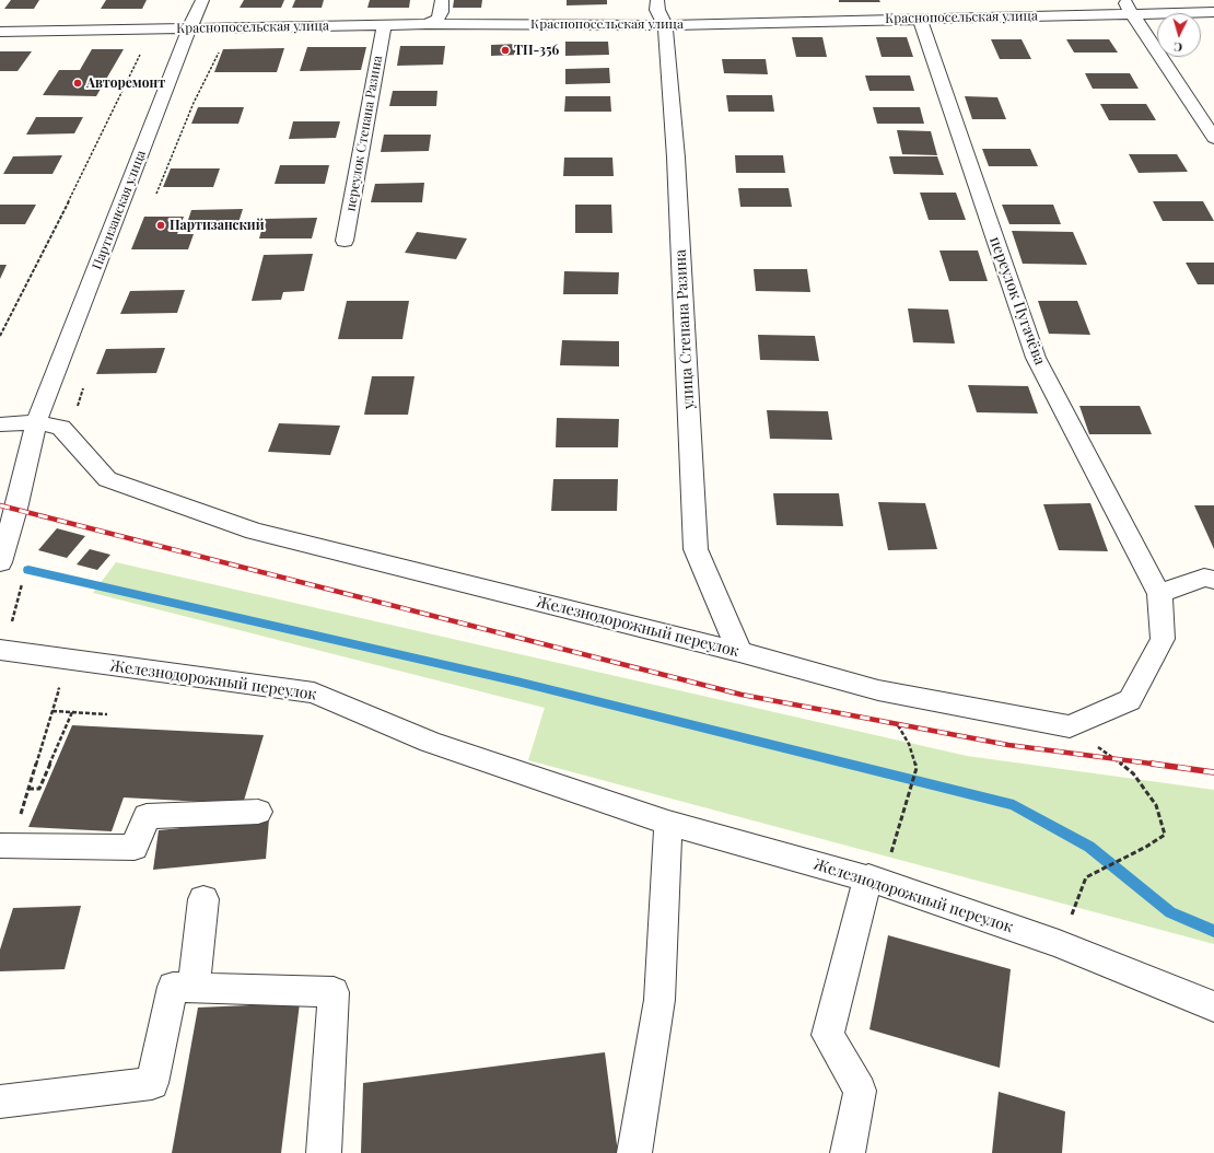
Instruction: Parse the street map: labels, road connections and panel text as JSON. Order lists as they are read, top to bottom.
{
  "streets": {
    "street": [
      "Краснопосельская улица",
      "переулок Степана Разина",
      "Партизанская улица",
      "переулок Пугачёва",
      "улица Степана Разина",
      "Железнодорожный переулок"
    ]
  },
  "crossings": [
    ["Краснопосельская улица", "переулок Степана Разина"],
    ["Краснопосельская улица", "Партизанская улица"],
    ["Краснопосельская улица", "переулок Пугачёва"],
    ["Краснопосельская улица", "улица Степана Разина"],
    ["Партизанская улица", "Железнодорожный переулок"],
    ["улица Степана Разина", "Железнодорожный переулок"]
  ],
  "places": ["ТП-356", "Авторемонт", "Партизанский"],
  "north": "bottom"
}
